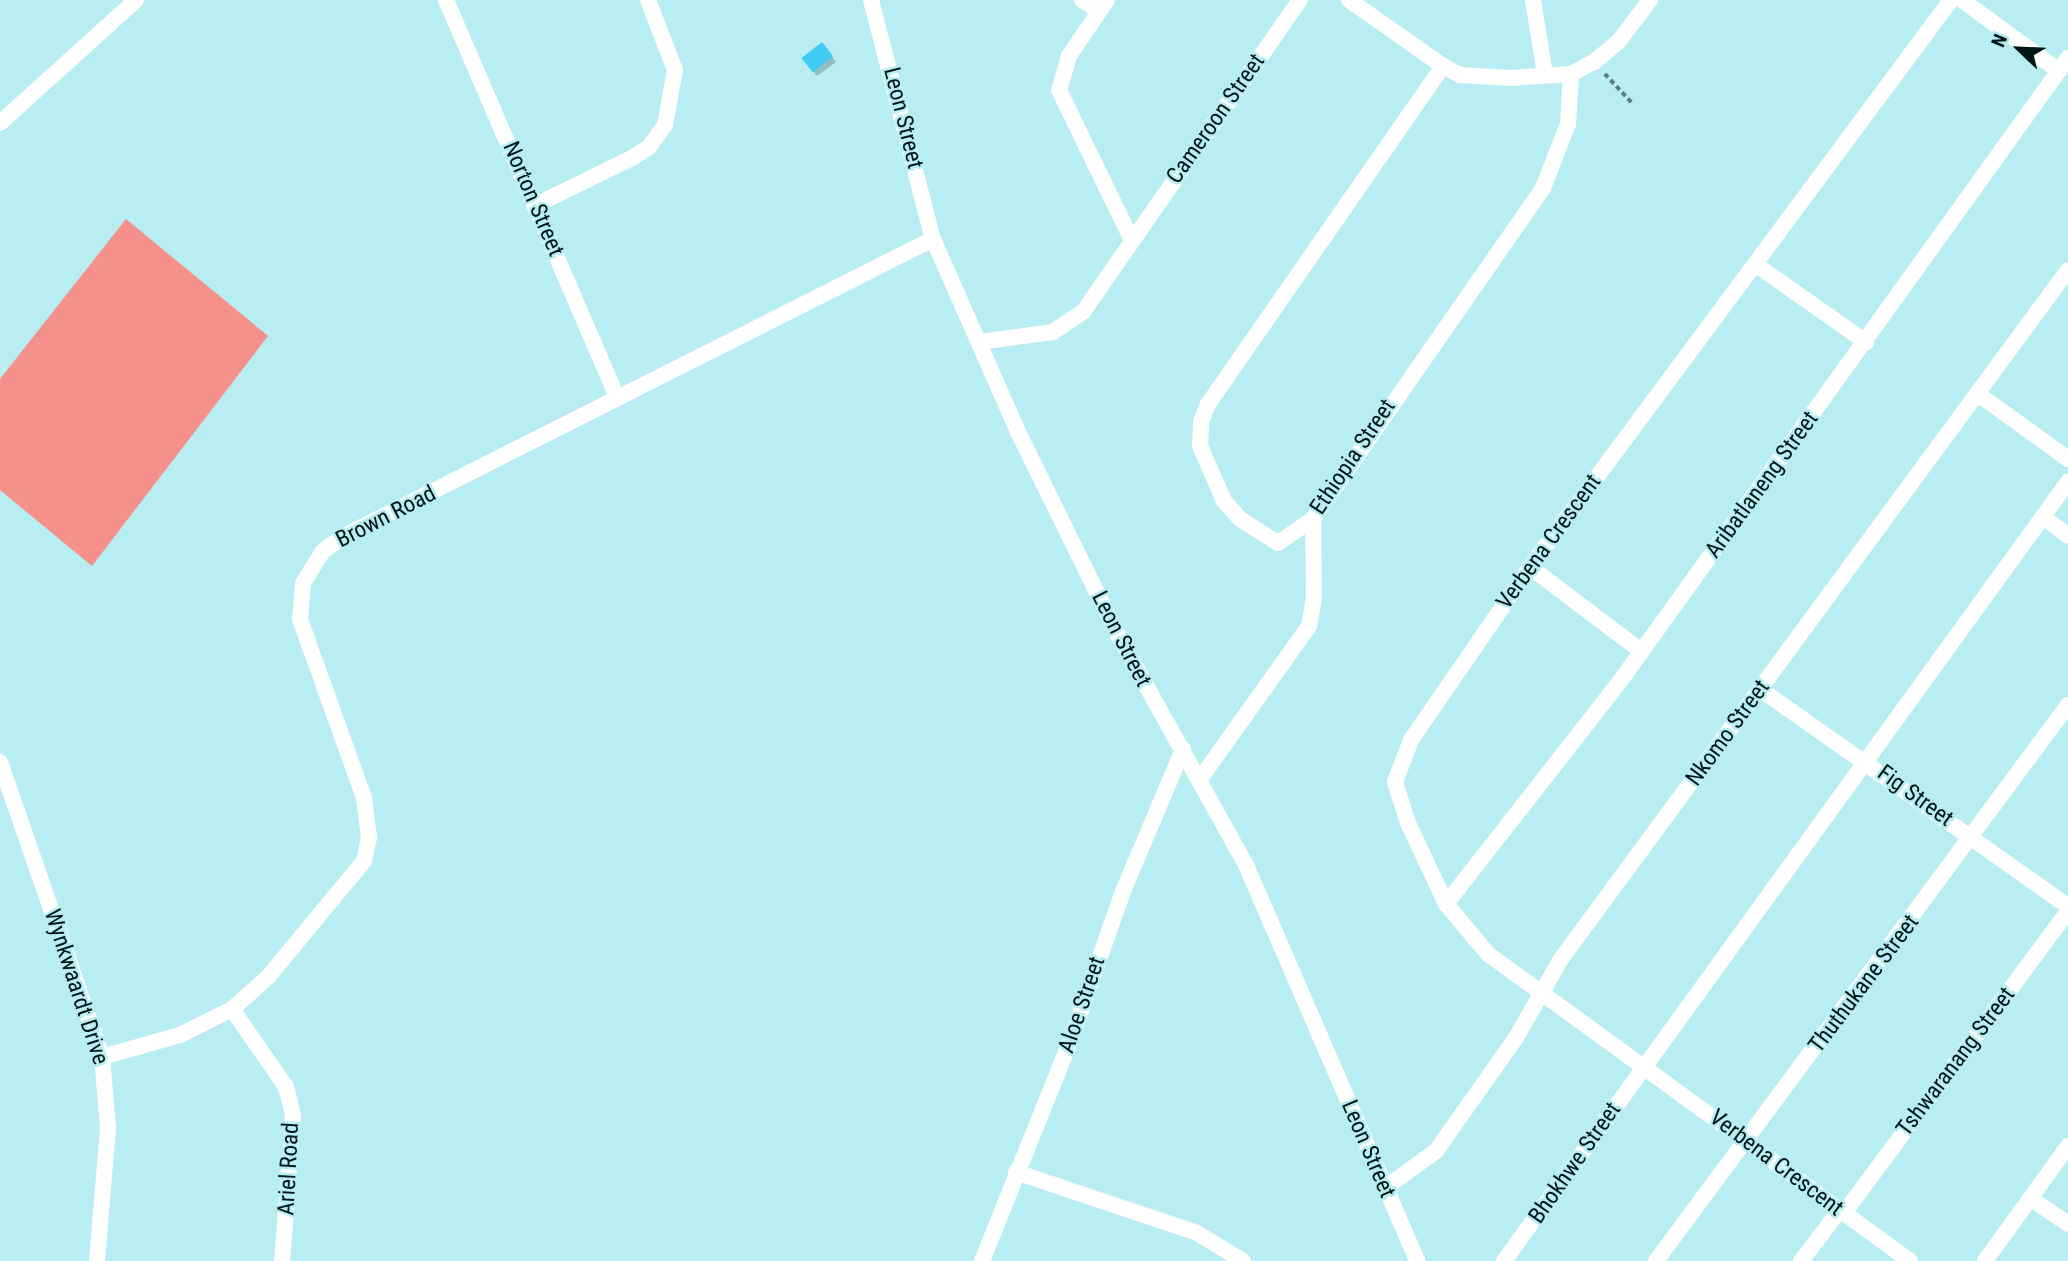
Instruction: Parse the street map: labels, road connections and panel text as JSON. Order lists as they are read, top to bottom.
{
  "streets": {
    "street": [
      "Leon Street",
      "Cameroon Street",
      "Norton Street",
      "Ethiopia Street",
      "Aribatlaneng Street",
      "Brown Road",
      "Verbena Crescent",
      "Nkomo Street",
      "Fig Street",
      "Thuthukane Street",
      "Wynkwaardt Drive",
      "Aloe Street",
      "Tshwaranang Street",
      "Bhokhwe Street",
      "Ariel Road"
    ]
  },
  "crossings": [
    ["Leon Street", "Cameroon Street"],
    ["Leon Street", "Brown Road"],
    ["Leon Street", "Nkomo Street"],
    ["Leon Street", "Aloe Street"],
    ["Norton Street", "Brown Road"],
    ["Aribatlaneng Street", "Verbena Crescent"],
    ["Brown Road", "Wynkwaardt Drive"],
    ["Brown Road", "Ariel Road"],
    ["Verbena Crescent", "Nkomo Street"],
    ["Verbena Crescent", "Thuthukane Street"],
    ["Verbena Crescent", "Tshwaranang Street"],
    ["Verbena Crescent", "Bhokhwe Street"],
    ["Nkomo Street", "Fig Street"],
    ["Fig Street", "Thuthukane Street"]
  ],
  "north": "top left"
}
